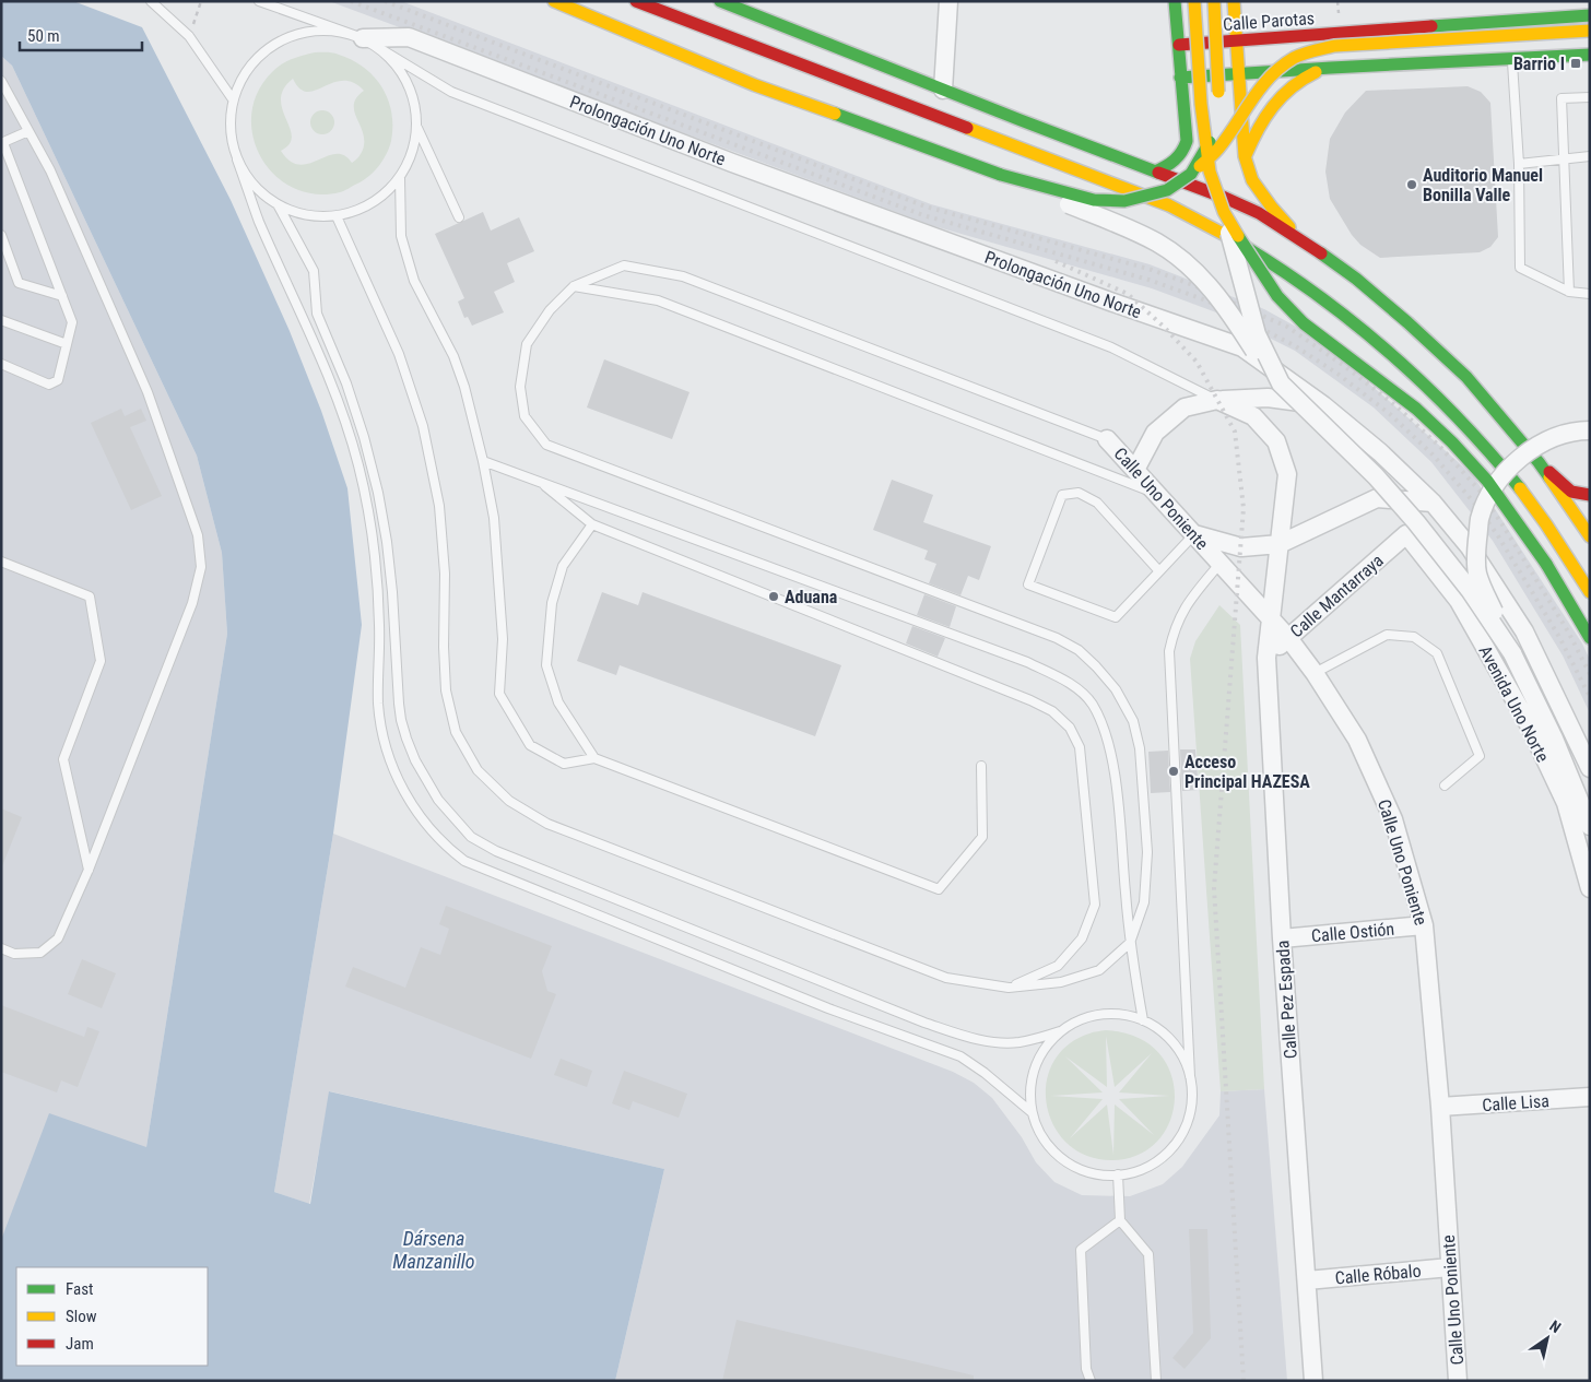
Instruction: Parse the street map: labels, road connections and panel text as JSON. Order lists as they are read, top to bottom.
{
  "streets": {
    "main road": ["Calle Parotas"],
    "street": [
      "Prolongación Uno Norte",
      "Calle Uno Poniente",
      "Calle Mantarraya",
      "Avenida Uno Norte",
      "Calle Ostión",
      "Calle Pez Espada",
      "Calle Lisa",
      "Calle Róbalo"
    ]
  },
  "crossings": [
    ["Calle Uno Poniente", "Calle Mantarraya"],
    ["Calle Uno Poniente", "Calle Ostión"],
    ["Calle Uno Poniente", "Calle Pez Espada"],
    ["Calle Uno Poniente", "Calle Lisa"],
    ["Calle Uno Poniente", "Calle Róbalo"],
    ["Calle Mantarraya", "Avenida Uno Norte"],
    ["Calle Mantarraya", "Calle Pez Espada"],
    ["Calle Ostión", "Calle Pez Espada"],
    ["Calle Pez Espada", "Calle Róbalo"]
  ],
  "water": ["Dársena Manzanillo"],
  "places": {
    "transit": ["Barrio I"],
    "other": ["Auditorio Manuel Bonilla Valle", "Aduana", "Acceso Principal HAZESA"]
  },
  "legend": ["Fast", "Slow", "Jam"],
  "scale_bar": "50 m",
  "north": "top right"
}
